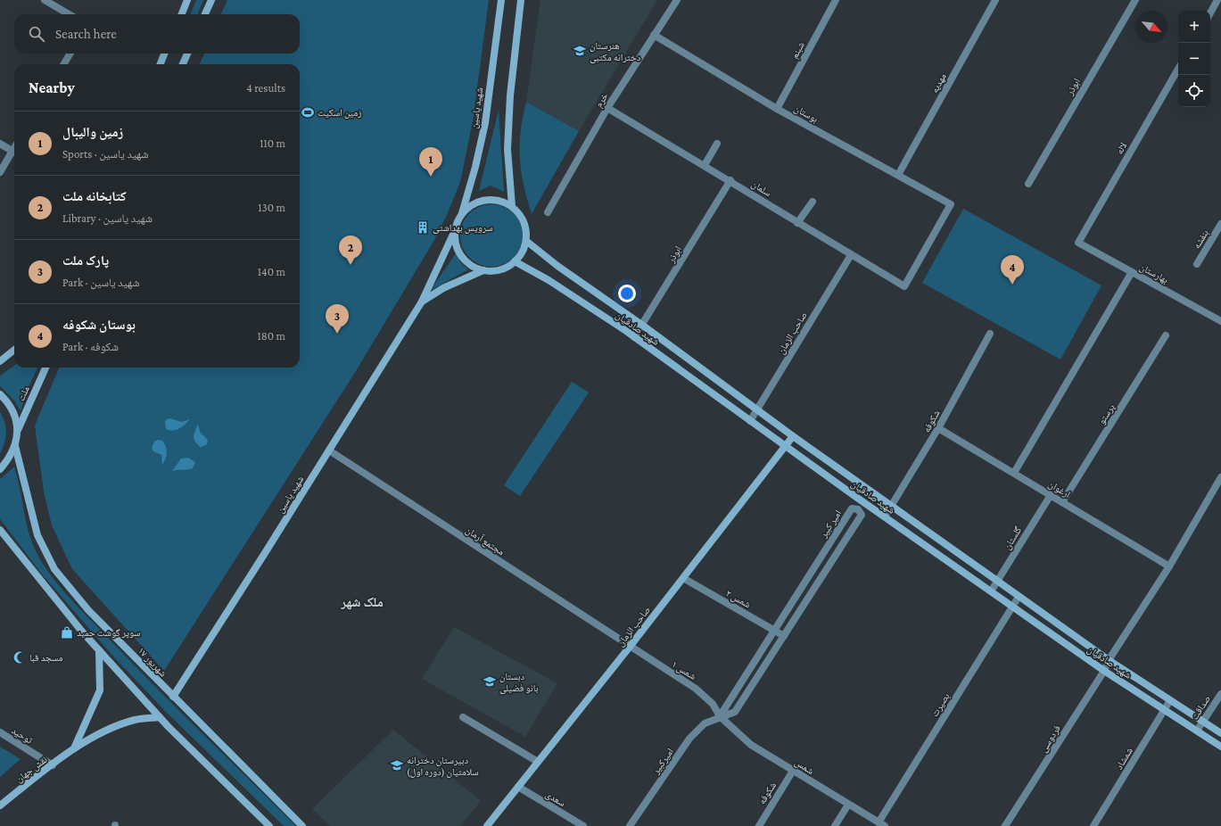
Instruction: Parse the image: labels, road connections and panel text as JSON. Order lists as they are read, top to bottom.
{
  "streets": {
    "street": [
      "شبنم",
      "مهدیه",
      "ابوذر",
      "خرم",
      "شهید یاسین",
      "بوستان",
      "لاله",
      "سلمان",
      "بنفشه",
      "بهارستان",
      "شهید صادقیان",
      "صاحب الزمان",
      "ملت",
      "پرستو",
      "شکوفه",
      "ارغوان",
      "امیر کبیر",
      "گلستان",
      "مجتمع آرمان",
      "شمس ۲",
      "۱۷ شهریور",
      "شمس ۱",
      "بصیرت",
      "صداقت",
      "توحید",
      "فردوسی",
      "شمشاد",
      "امیرکبیر",
      "شمس",
      "نقش جهان",
      "سعدی"
    ]
  },
  "crossings": [
    ["شبنم", "بوستان"],
    ["مهدیه", "بوستان"],
    ["ابوذر", "سلمان"],
    ["ابوذر", "شهید صادقیان"],
    ["خرم", "بوستان"],
    ["خرم", "سلمان"],
    ["شهید یاسین", "شهید صادقیان"],
    ["شهید یاسین", "مجتمع آرمان"],
    ["شهید یاسین", "۱۷ شهریور"],
    ["بوستان", "سلمان"],
    ["لاله", "بهارستان"],
    ["سلمان", "صاحب الزمان"],
    ["شهید صادقیان", "صاحب الزمان"],
    ["شهید صادقیان", "شکوفه"],
    ["شهید صادقیان", "گلستان"],
    ["شهید صادقیان", "بصیرت"],
    ["شهید صادقیان", "صداقت"],
    ["شهید صادقیان", "فردوسی"],
    ["شهید صادقیان", "شمشاد"],
    ["صاحب الزمان", "مجتمع آرمان"],
    ["صاحب الزمان", "شمس ۲"],
    ["صاحب الزمان", "شمس ۱"],
    ["صاحب الزمان", "سعدی"],
    ["پرستو", "ارغوان"],
    ["شکوفه", "ارغوان"],
    ["شکوفه", "شمس"],
    ["ارغوان", "گلستان"],
    ["امیر کبیر", "شمس ۲"],
    ["امیر کبیر", "شمس ۱"],
    ["امیر کبیر", "امیرکبیر"],
    ["امیر کبیر", "شمس"],
    ["مجتمع آرمان", "شمس ۱"],
    ["شمس ۱", "امیرکبیر"],
    ["شمس ۱", "شمس"],
    ["بصیرت", "شمس"],
    ["توحید", "نقش جهان"],
    ["امیرکبیر", "شمس"]
  ],
  "districts": ["ملک شهر"],
  "places": {
    "school or university": ["هنرستان دخترانه مکتبی", "دبستان بانو فضیلی", "دبیرستان دخترانه سلامتیان (دوره اول)"],
    "sports": ["زمین اسکیت"],
    "building": ["سرویس بهداشتی"],
    "shop": ["سوپر گوشت حمید"],
    "mosque": ["مسجد قبا"]
  },
  "north": "bottom right",
  "page": {
    "map_buttons": ["+", "−"],
    "search": "Search here",
    "heading": ["Nearby", "4 results"],
    "list": [
      {
        "mark": "1",
        "name": "زمین والیبال",
        "note": "Sports · شهید یاسین",
        "value": "110 m"
      },
      {
        "mark": "2",
        "name": "کتابخانه ملت",
        "note": "Library · شهید یاسین",
        "value": "130 m"
      },
      {
        "mark": "3",
        "name": "پارک ملت",
        "note": "Park · شهید یاسین",
        "value": "140 m"
      },
      {
        "mark": "4",
        "name": "بوستان شکوفه",
        "note": "Park · شکوفه",
        "value": "180 m"
      }
    ],
    "pins": [
      "1",
      "2",
      "4",
      "3"
    ]
  }
}
